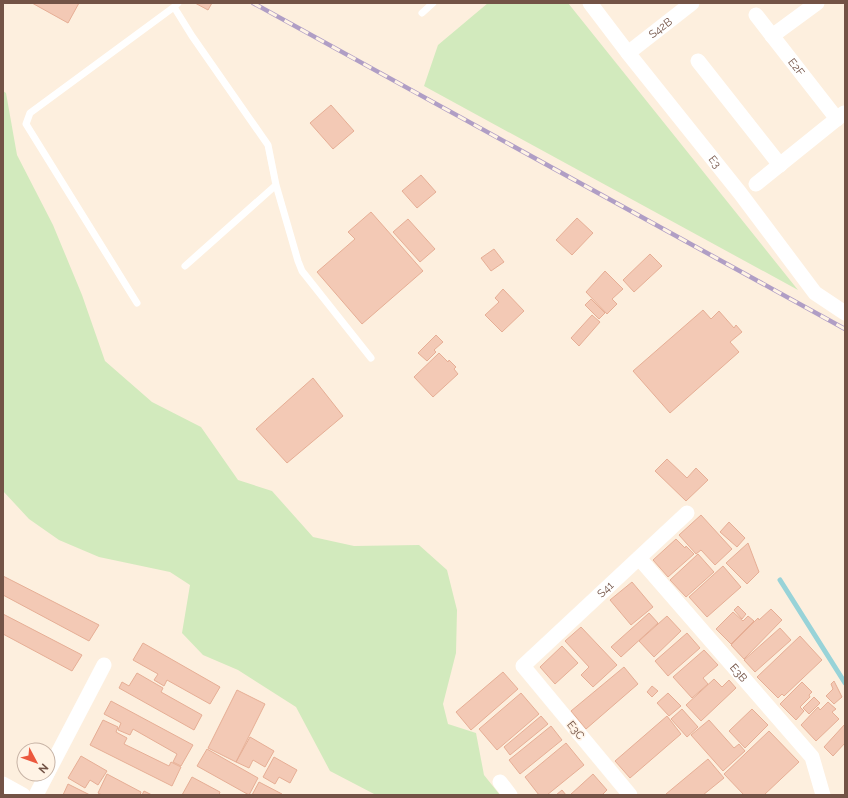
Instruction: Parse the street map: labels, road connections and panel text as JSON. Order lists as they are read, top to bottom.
{
  "streets": {
    "street": [
      "S42B",
      "E2F",
      "E3",
      "S41",
      "E3B",
      "E3C"
    ]
  },
  "crossings": [
    ["S42B", "E3"],
    ["S41", "E3B"],
    ["S41", "E3C"]
  ],
  "north": "bottom right"
}
